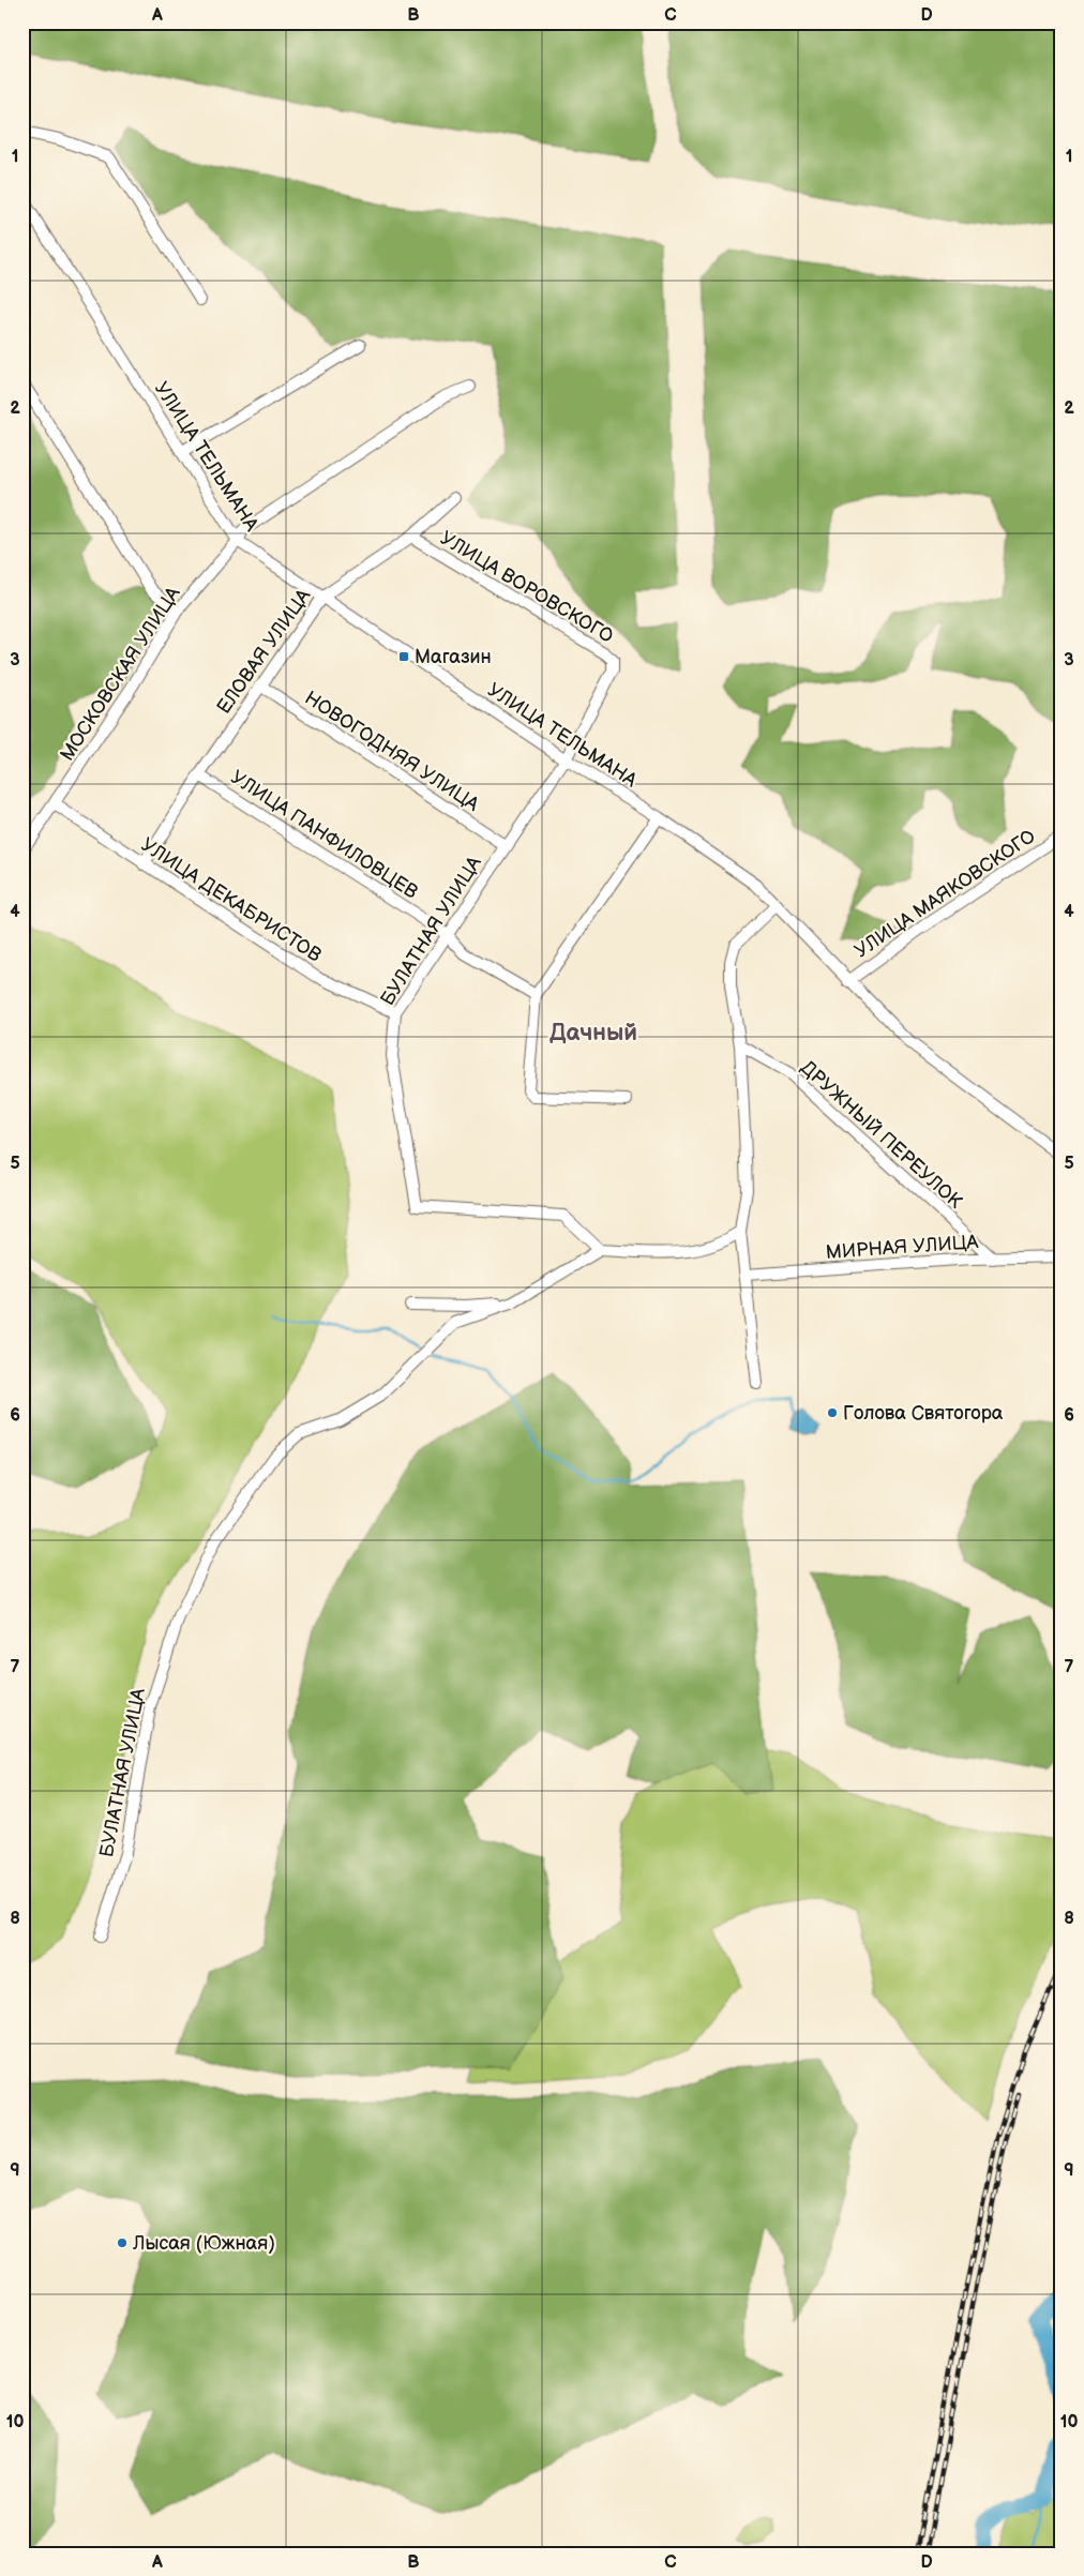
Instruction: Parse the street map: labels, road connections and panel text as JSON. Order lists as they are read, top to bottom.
{
  "streets": {
    "street": [
      "УЛИЦА ТЕЛЬМАНА",
      "УЛИЦА ВОРОВСКОГО",
      "ЕЛОВАЯ УЛИЦА",
      "МОСКОВСКАЯ УЛИЦА",
      "НОВОГОДНЯЯ УЛИЦА",
      "УЛИЦА ПАНФИЛОВЦЕВ",
      "УЛИЦА МАЯКОВСКОГО",
      "УЛИЦА ДЕКАБРИСТОВ",
      "БУЛАТНАЯ УЛИЦА",
      "ДРУЖНЫЙ ПЕРЕУЛОК",
      "МИРНАЯ УЛИЦА"
    ]
  },
  "crossings": [
    ["УЛИЦА ТЕЛЬМАНА", "УЛИЦА ВОРОВСКОГО"],
    ["УЛИЦА ТЕЛЬМАНА", "ЕЛОВАЯ УЛИЦА"],
    ["УЛИЦА ТЕЛЬМАНА", "МОСКОВСКАЯ УЛИЦА"],
    ["УЛИЦА ТЕЛЬМАНА", "УЛИЦА МАЯКОВСКОГО"],
    ["УЛИЦА ТЕЛЬМАНА", "БУЛАТНАЯ УЛИЦА"],
    ["УЛИЦА ВОРОВСКОГО", "ЕЛОВАЯ УЛИЦА"],
    ["УЛИЦА ВОРОВСКОГО", "БУЛАТНАЯ УЛИЦА"],
    ["ЕЛОВАЯ УЛИЦА", "НОВОГОДНЯЯ УЛИЦА"],
    ["ЕЛОВАЯ УЛИЦА", "УЛИЦА ПАНФИЛОВЦЕВ"],
    ["ЕЛОВАЯ УЛИЦА", "УЛИЦА ДЕКАБРИСТОВ"],
    ["МОСКОВСКАЯ УЛИЦА", "УЛИЦА ДЕКАБРИСТОВ"],
    ["НОВОГОДНЯЯ УЛИЦА", "БУЛАТНАЯ УЛИЦА"],
    ["УЛИЦА ПАНФИЛОВЦЕВ", "БУЛАТНАЯ УЛИЦА"],
    ["УЛИЦА ДЕКАБРИСТОВ", "БУЛАТНАЯ УЛИЦА"],
    ["ДРУЖНЫЙ ПЕРЕУЛОК", "МИРНАЯ УЛИЦА"]
  ],
  "districts": ["Дачный"],
  "places": {
    "transit": ["Магазин"],
    "other": ["Голова Святогора", "Лысая (Южная)"]
  },
  "grid": {
    "columns": [
      "A",
      "B",
      "C",
      "D"
    ],
    "rows": [
      "1",
      "2",
      "3",
      "4",
      "5",
      "6",
      "7",
      "8",
      "9",
      "10"
    ]
  }
}
